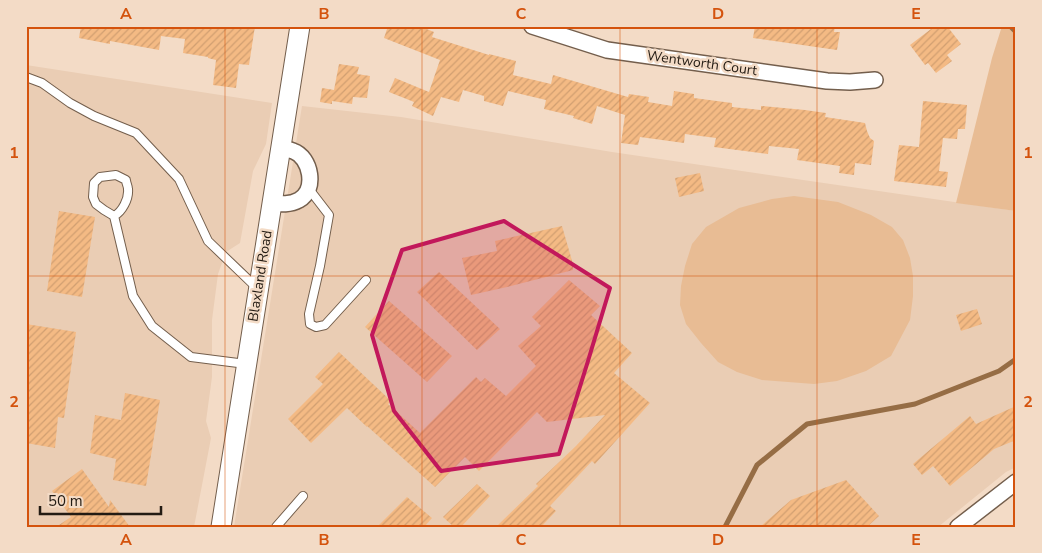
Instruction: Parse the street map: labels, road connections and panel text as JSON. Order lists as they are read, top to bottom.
{
  "streets": {
    "street": ["Wentworth Court", "Blaxland Road"]
  },
  "scale_bar": "50 m",
  "grid": {
    "columns": [
      "A",
      "B",
      "C",
      "D",
      "E"
    ],
    "rows": ["1", "2"]
  }
}
